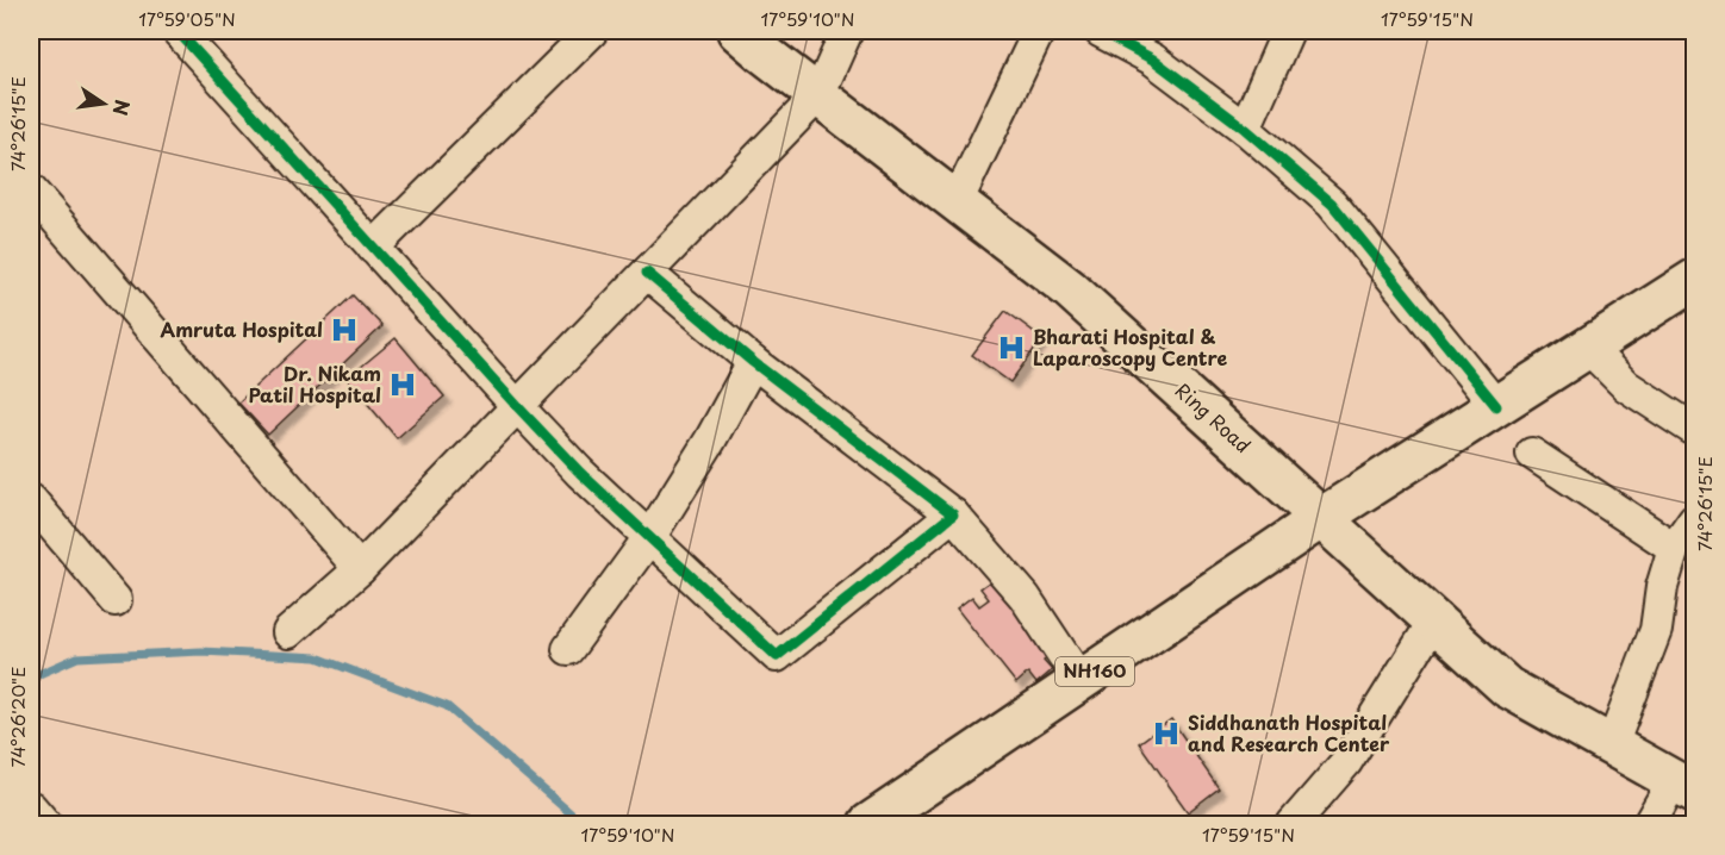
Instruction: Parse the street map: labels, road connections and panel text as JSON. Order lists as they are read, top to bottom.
{
  "streets": {
    "main road": ["Ring Road", "NH160"]
  },
  "crossings": [
    ["Ring Road", "NH160"]
  ],
  "places": {
    "hospital": [
      "Amruta Hospital",
      "Bharati Hospital & Laparoscopy Centre",
      "Dr. Nikam Patil Hospital",
      "Siddhanath Hospital and Research Center"
    ]
  },
  "north": "right",
  "coordinates": [
    "17°59'05\"N",
    "17°59'10\"N",
    "17°59'15\"N",
    "74°26'15\"E",
    "74°26'20\"E"
  ]
}
